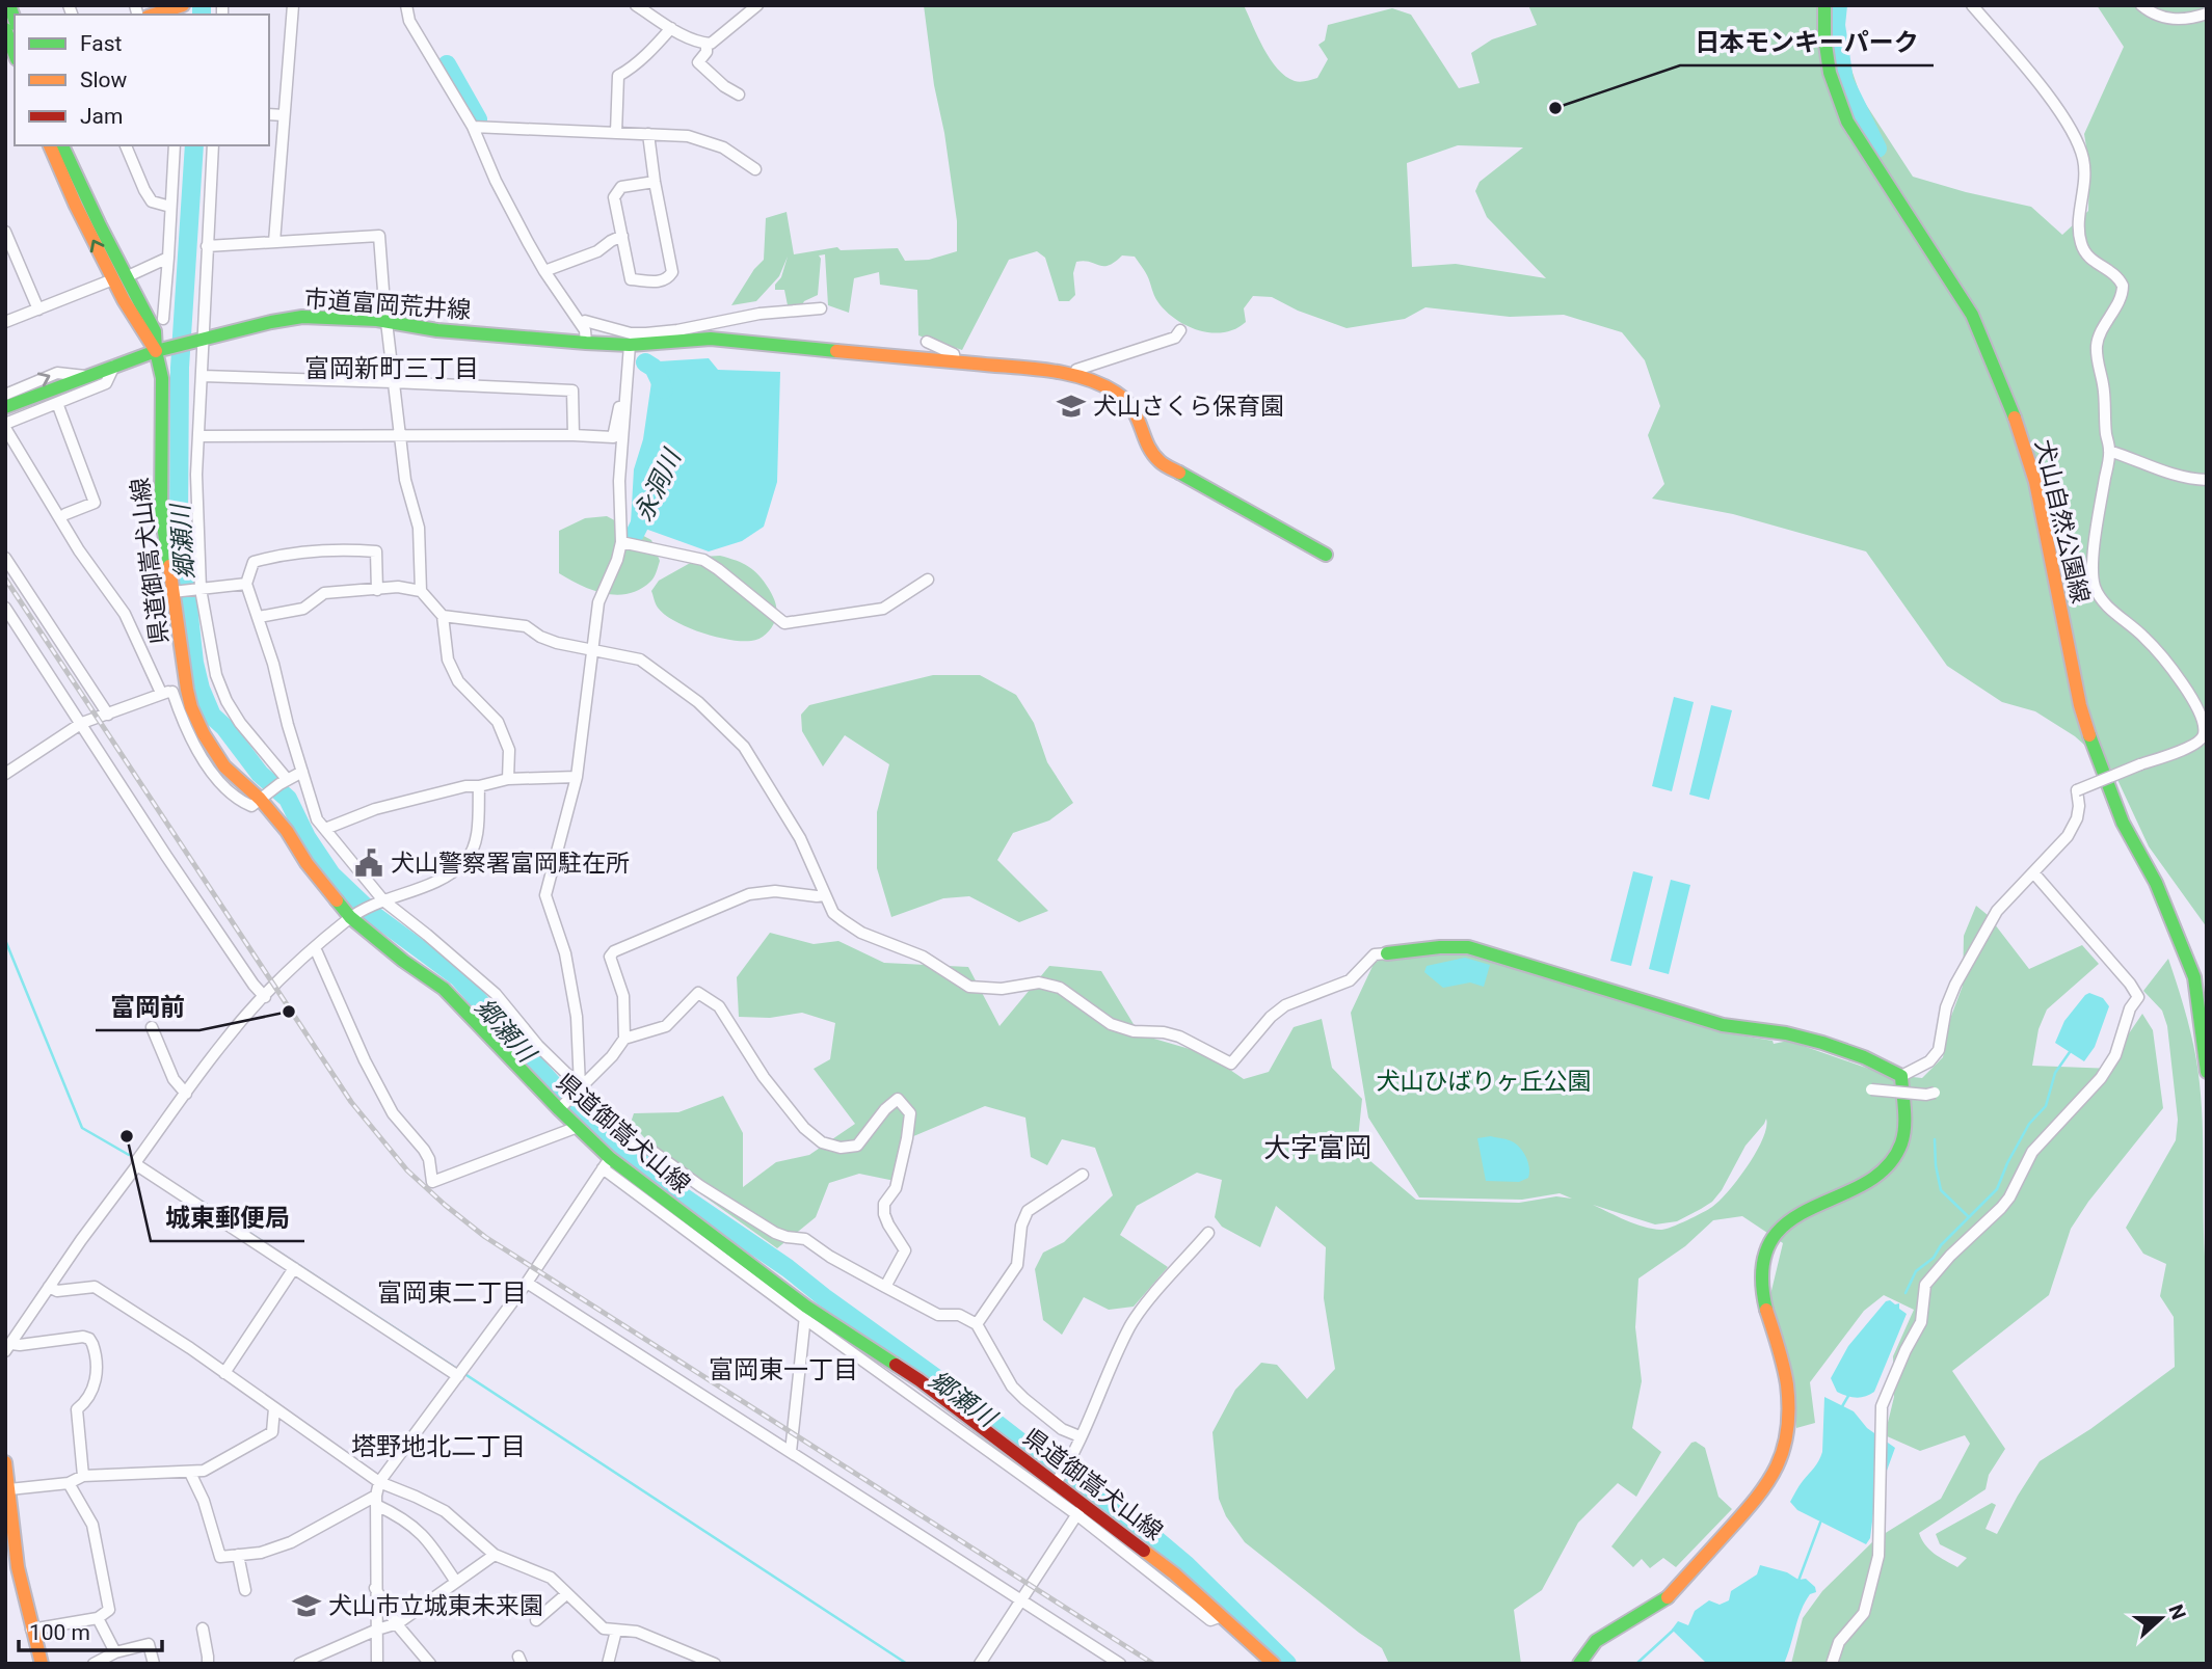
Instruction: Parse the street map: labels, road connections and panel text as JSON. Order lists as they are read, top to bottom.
{
  "streets": {
    "main road": ["市道富岡荒井線", "犬山自然公園線", "県道御嵩犬山線"]
  },
  "crossings": [
    ["市道富岡荒井線", "県道御嵩犬山線"]
  ],
  "districts": [
    "富岡新町三丁目",
    "大字富岡",
    "富岡東二丁目",
    "富岡東一丁目",
    "塔野地北二丁目"
  ],
  "water": ["永洞川", "郷瀬川"],
  "parks": ["犬山ひばりヶ丘公園"],
  "places": {
    "other": ["日本モンキーパーク", "富岡前", "城東郵便局"],
    "school or university": ["犬山さくら保育園", "犬山市立城東未来園"],
    "public building": ["犬山警察署富岡駐在所"]
  },
  "legend": ["Fast", "Slow", "Jam"],
  "scale_bar": "100 m",
  "north": "right"
}
